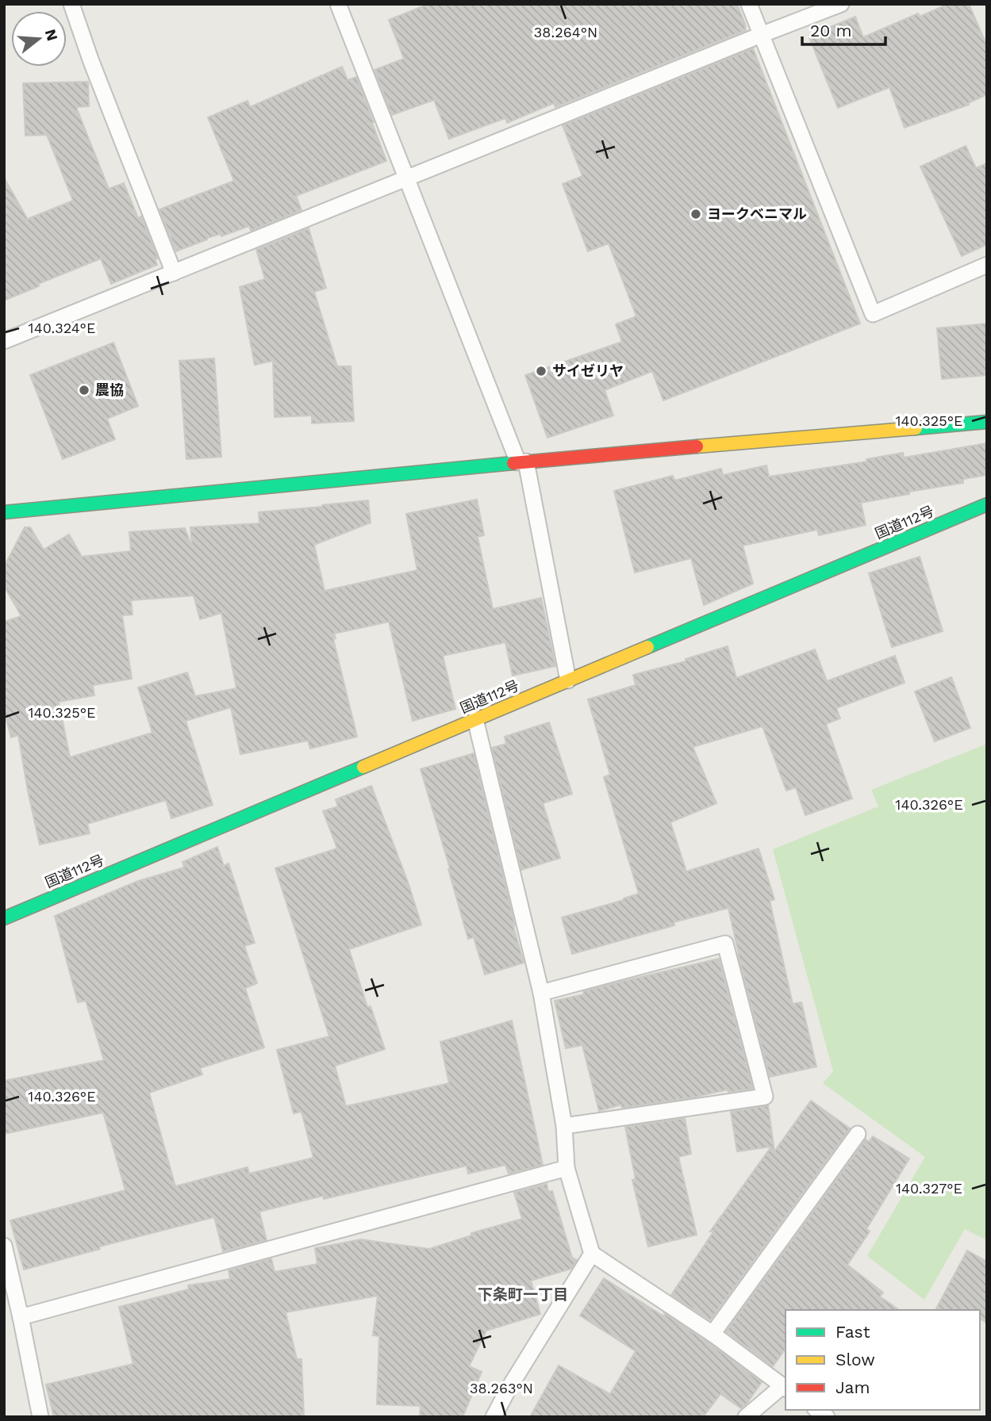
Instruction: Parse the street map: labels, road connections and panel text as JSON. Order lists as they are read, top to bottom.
{
  "streets": {
    "main road": ["国道112号"]
  },
  "districts": ["下条町一丁目"],
  "places": ["ヨークベニマル", "サイゼリヤ", "農協"],
  "legend": ["Fast", "Slow", "Jam"],
  "scale_bar": "20 m",
  "north": "right",
  "coordinates": [
    "38.264°N",
    "140.324°E",
    "140.325°E",
    "140.326°E",
    "140.327°E",
    "38.263°N"
  ]
}
